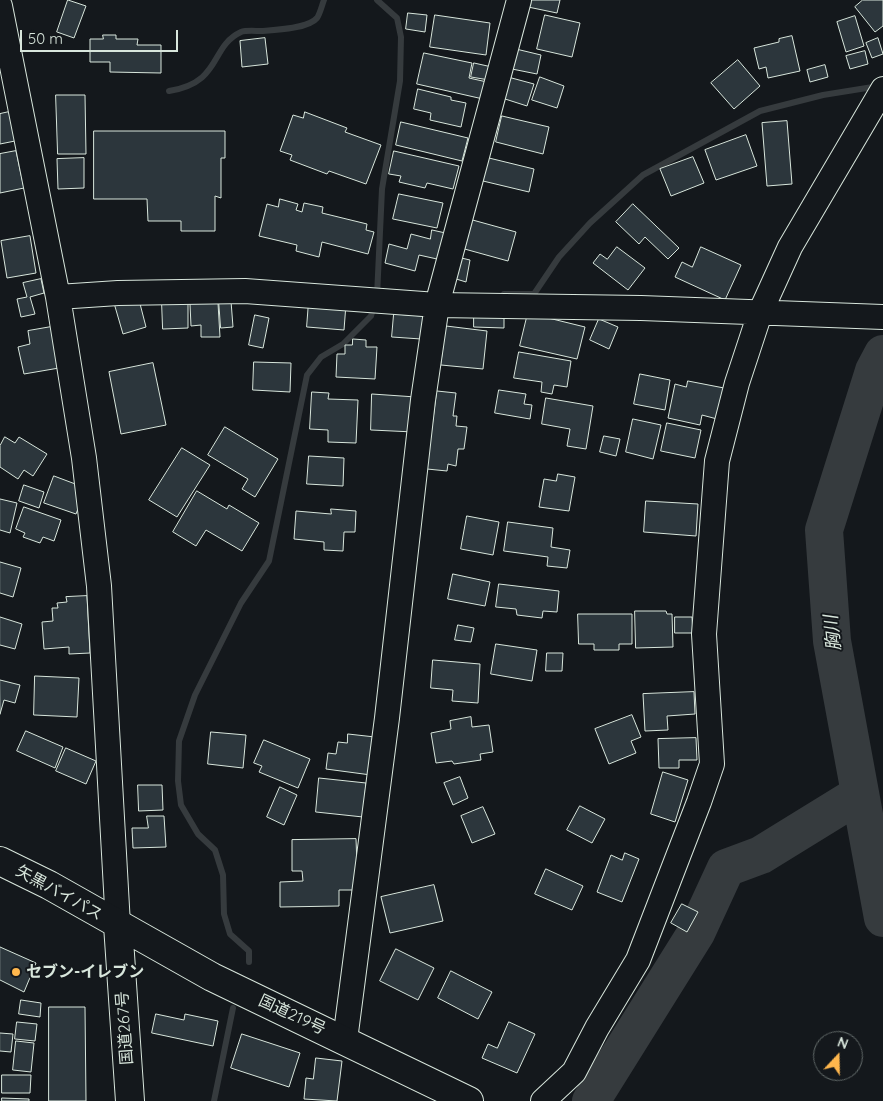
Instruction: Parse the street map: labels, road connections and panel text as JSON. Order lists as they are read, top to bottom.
{
  "streets": {
    "highway": ["矢黒バイパス", "国道219号", "国道267号"]
  },
  "crossings": [
    ["矢黒バイパス", "国道219号"],
    ["矢黒バイパス", "国道267号"],
    ["国道219号", "国道267号"]
  ],
  "water": ["胸川"],
  "places": ["セブン-イレブン"],
  "scale_bar": "50 m",
  "north": "top"
}
